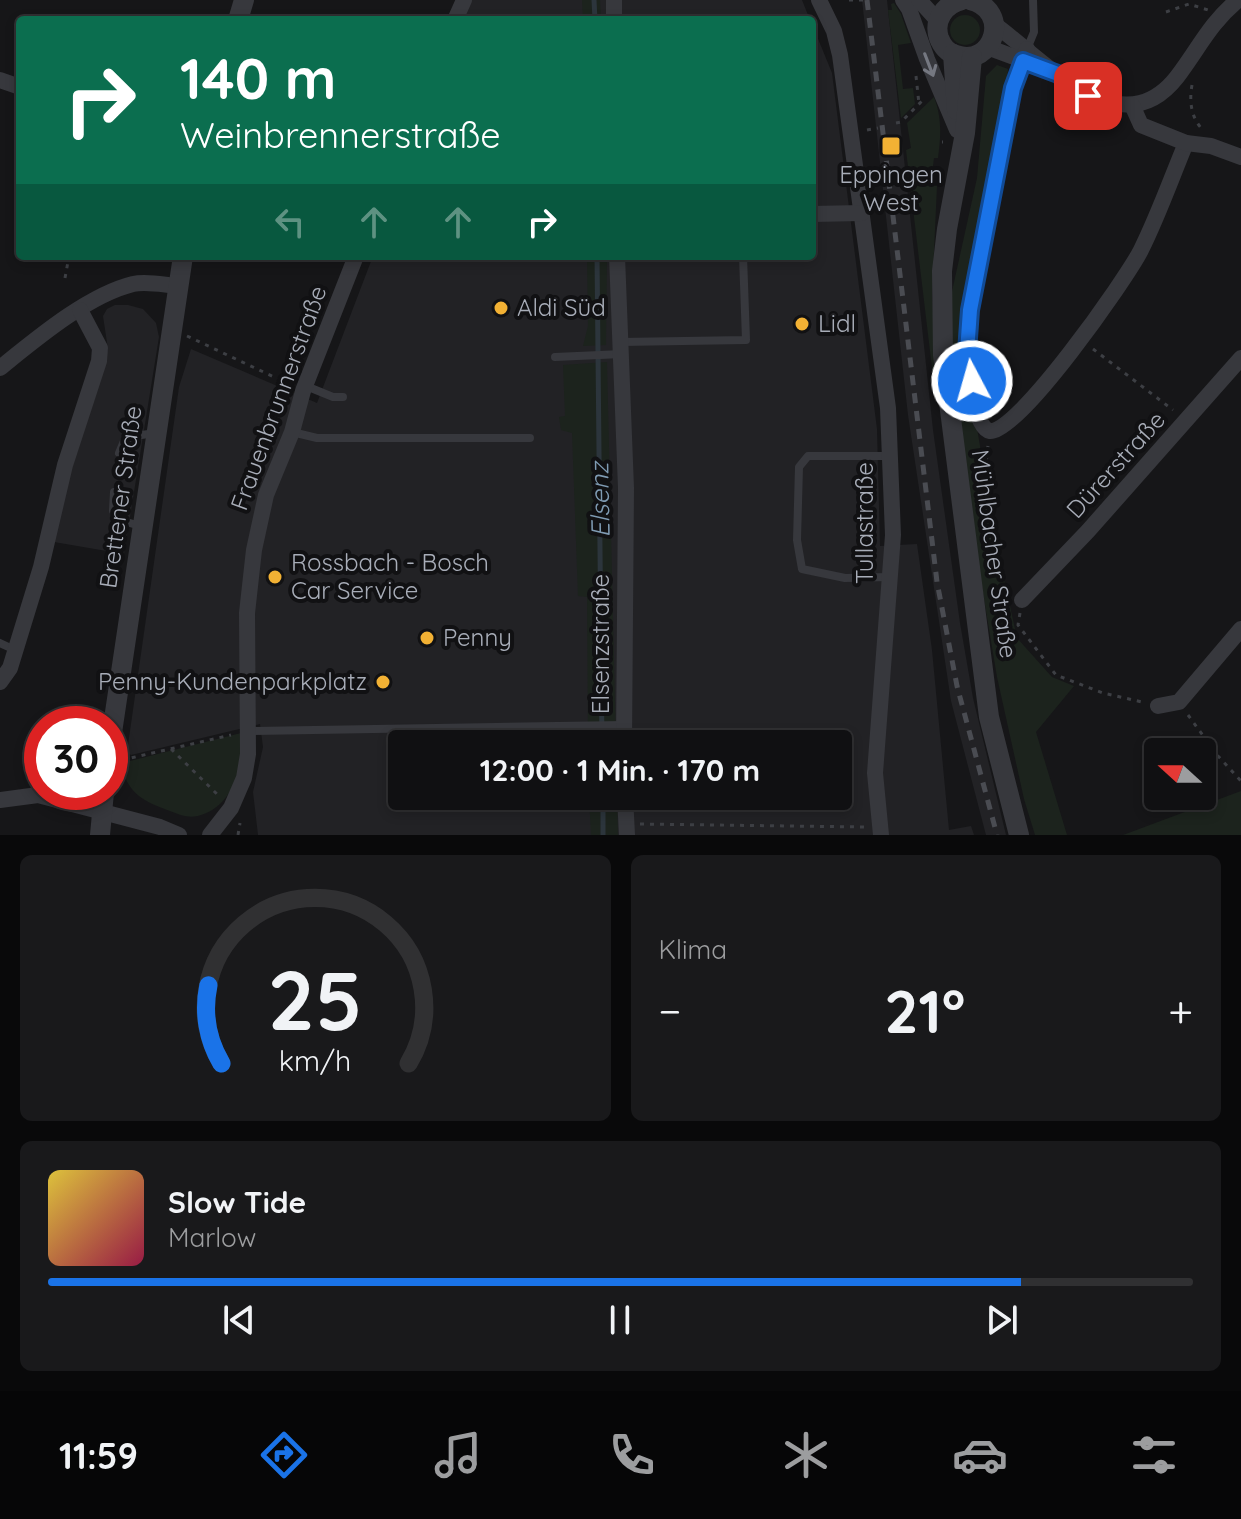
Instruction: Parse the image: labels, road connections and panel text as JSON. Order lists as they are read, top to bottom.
{
  "streets": {
    "street": [
      "Frauenbrunnerstraße",
      "Dürerstraße",
      "Brettener Straße",
      "Tullastraße",
      "Mühlbacher Straße",
      "Elsenzstraße"
    ]
  },
  "water": ["Elsenz"],
  "places": {
    "transit": ["Eppingen West"],
    "other": [
      "Aldi Süd",
      "Lidl",
      "Rossbach - Bosch Car Service",
      "Penny",
      "Penny-Kundenparkplatz"
    ]
  },
  "north": "left",
  "page": {
    "turn": ["140 m", "Weinbrennerstraße"],
    "limit": "30",
    "trip": "12:00 · 1 Min. · 170 m",
    "tile": "Klima",
    "heat": ["−", "21°", "+"],
    "song": ["Slow Tide", "Marlow"],
    "tabs": "11:59",
    "gauge": ["25", "km/h"]
  }
}
